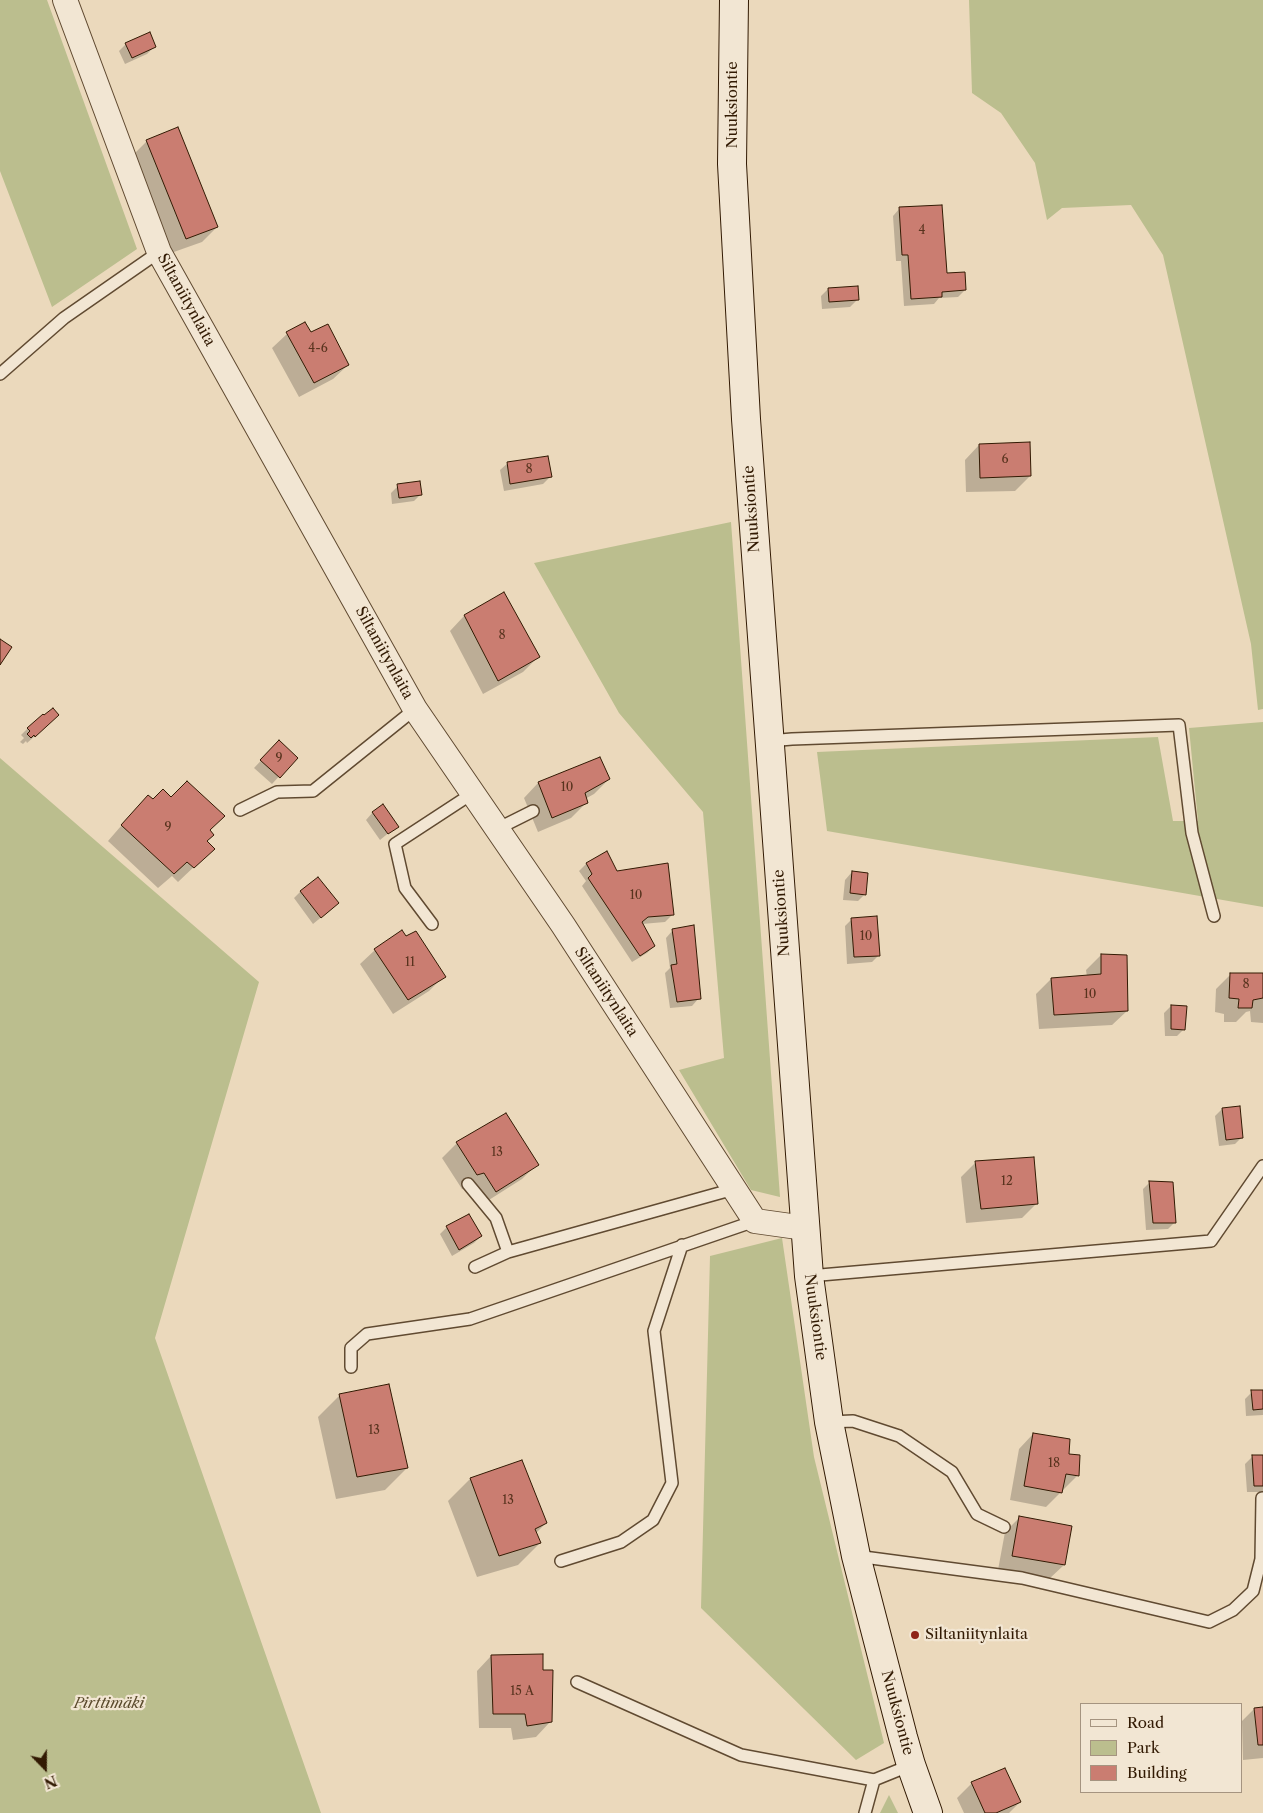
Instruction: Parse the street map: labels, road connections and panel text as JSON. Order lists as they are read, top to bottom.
{
  "streets": {
    "street": ["Nuuksiontie", "Siltaniitynlaita"]
  },
  "parks": ["Pirttimäki"],
  "places": ["Siltaniitynlaita"],
  "house_numbers": [
    "4",
    "4-6",
    "6",
    "8",
    "8",
    "9",
    "10",
    "9",
    "10",
    "10",
    "11",
    "8",
    "10",
    "13",
    "12",
    "13",
    "18",
    "13",
    "15 A"
  ],
  "legend": ["Road", "Park", "Building"],
  "north": "bottom"
}
